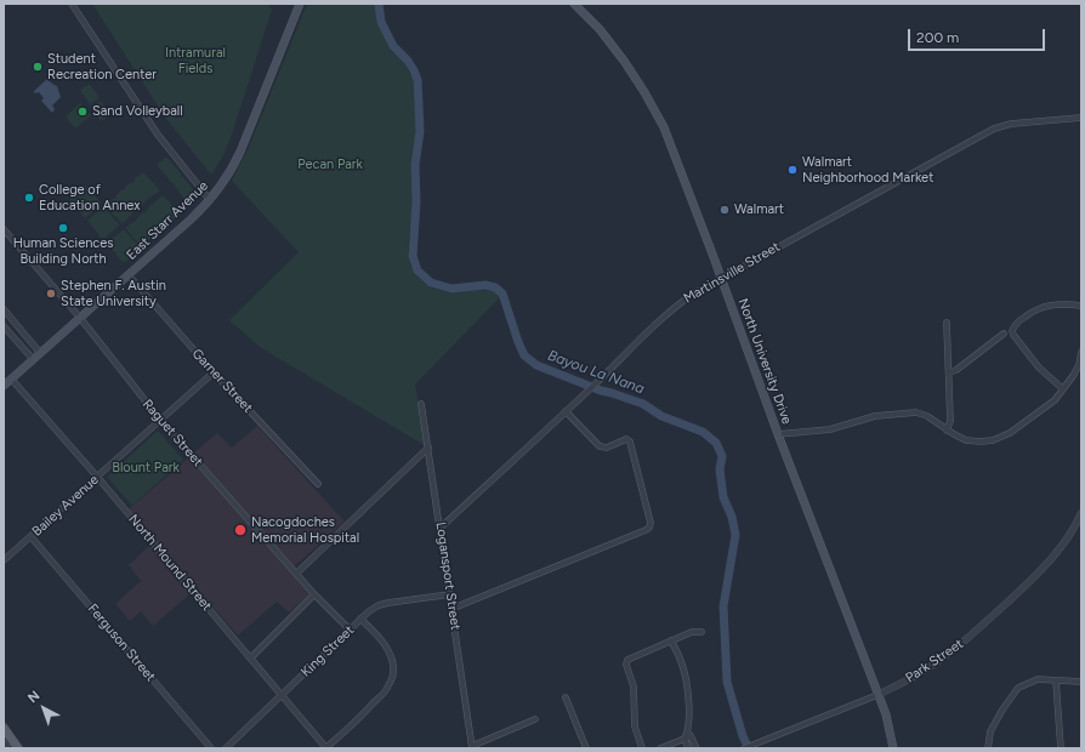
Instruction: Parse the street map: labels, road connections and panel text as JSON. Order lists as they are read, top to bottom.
{
  "streets": {
    "main road": ["East Starr Avenue", "North University Drive"],
    "street": [
      "Martinsville Street",
      "Garner Street",
      "Raguet Street",
      "Bailey Avenue",
      "North Mound Street",
      "Logansport Street",
      "Ferguson Street",
      "King Street",
      "Park Street"
    ]
  },
  "crossings": [
    ["East Starr Avenue", "Garner Street"],
    ["East Starr Avenue", "Raguet Street"],
    ["East Starr Avenue", "North Mound Street"],
    ["Martinsville Street", "North University Drive"],
    ["Martinsville Street", "Logansport Street"],
    ["North University Drive", "Park Street"],
    ["Garner Street", "Bailey Avenue"],
    ["Raguet Street", "Bailey Avenue"],
    ["Raguet Street", "King Street"],
    ["Bailey Avenue", "North Mound Street"],
    ["Bailey Avenue", "Ferguson Street"],
    ["North Mound Street", "King Street"],
    ["Logansport Street", "King Street"]
  ],
  "water": ["Bayou La Nana"],
  "parks": ["Intramural Fields", "Pecan Park", "Blount Park"],
  "places": [
    "Student Recreation Center",
    "Sand Volleyball",
    "Walmart Neighborhood Market",
    "College of Education Annex",
    "Walmart",
    "Human Sciences Building North",
    "Stephen F. Austin State University",
    "Nacogdoches Memorial Hospital"
  ],
  "scale_bar": "200 m",
  "north": "top left"
}
